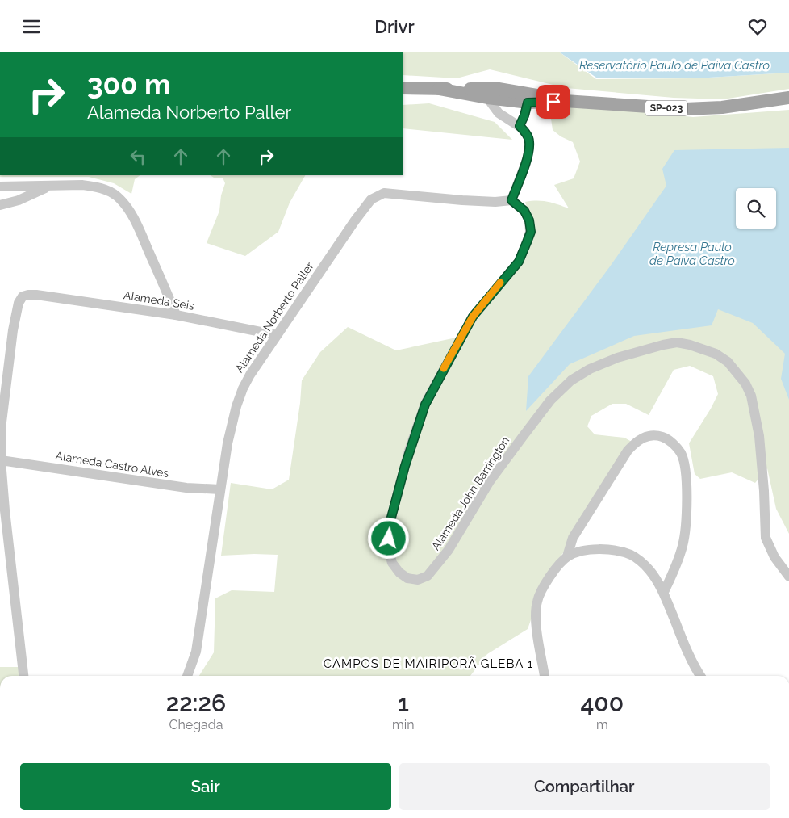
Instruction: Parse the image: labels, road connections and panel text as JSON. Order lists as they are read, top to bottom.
{
  "streets": {
    "main road": ["SP-023"],
    "street": [
      "Alameda Seis",
      "Alameda Norberto Paller",
      "Alameda Castro Alves",
      "Alameda John Barrington"
    ]
  },
  "crossings": [
    ["Alameda Seis", "Alameda Norberto Paller"],
    ["Alameda Seis", "Alameda Castro Alves"],
    ["Alameda Norberto Paller", "Alameda Castro Alves"],
    ["Alameda Norberto Paller", "Alameda John Barrington"]
  ],
  "districts": ["CAMPOS DE MAIRIPORÃ GLEBA 1"],
  "water": ["Reservatório Paulo de Paiva Castro", "Represa Paulo de Paiva Castro"],
  "page": {
    "header": "Drivr",
    "turn": ["300 m", "Alameda Norberto Paller"],
    "eta": [
      "22:26",
      "Chegada",
      "1",
      "min",
      "400",
      "m"
    ],
    "buttons": ["Sair", "Compartilhar"]
  }
}
